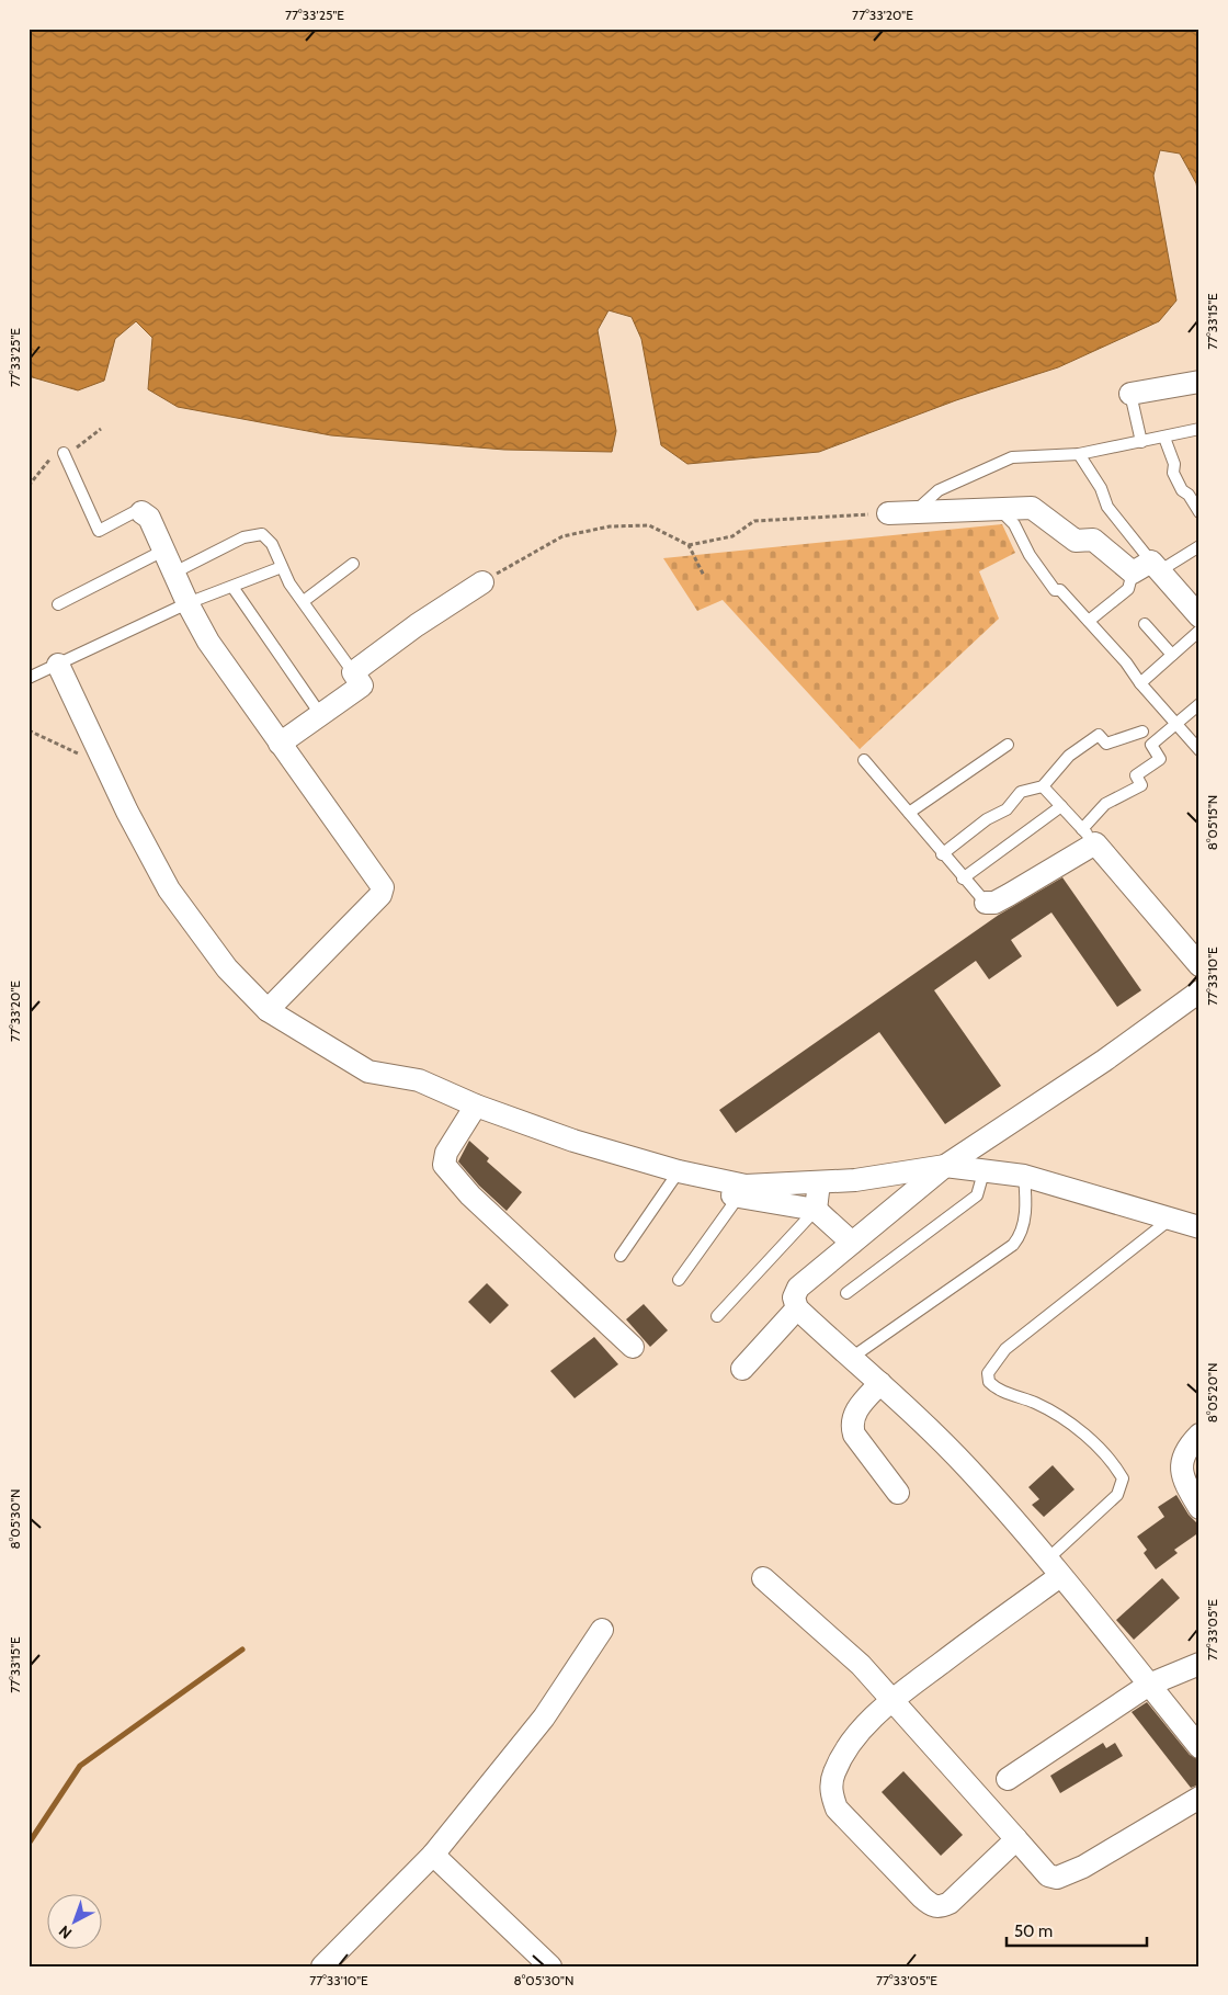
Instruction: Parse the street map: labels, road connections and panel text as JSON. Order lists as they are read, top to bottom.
{
  "scale_bar": "50 m",
  "north": "bottom left",
  "coordinates": [
    "77°33'25\"E",
    "77°33'20\"E",
    "77°33'15\"E",
    "8°05'15\"N",
    "77°33'10\"E",
    "8°05'20\"N",
    "8°05'30\"N",
    "77°33'05\"E"
  ]
}
